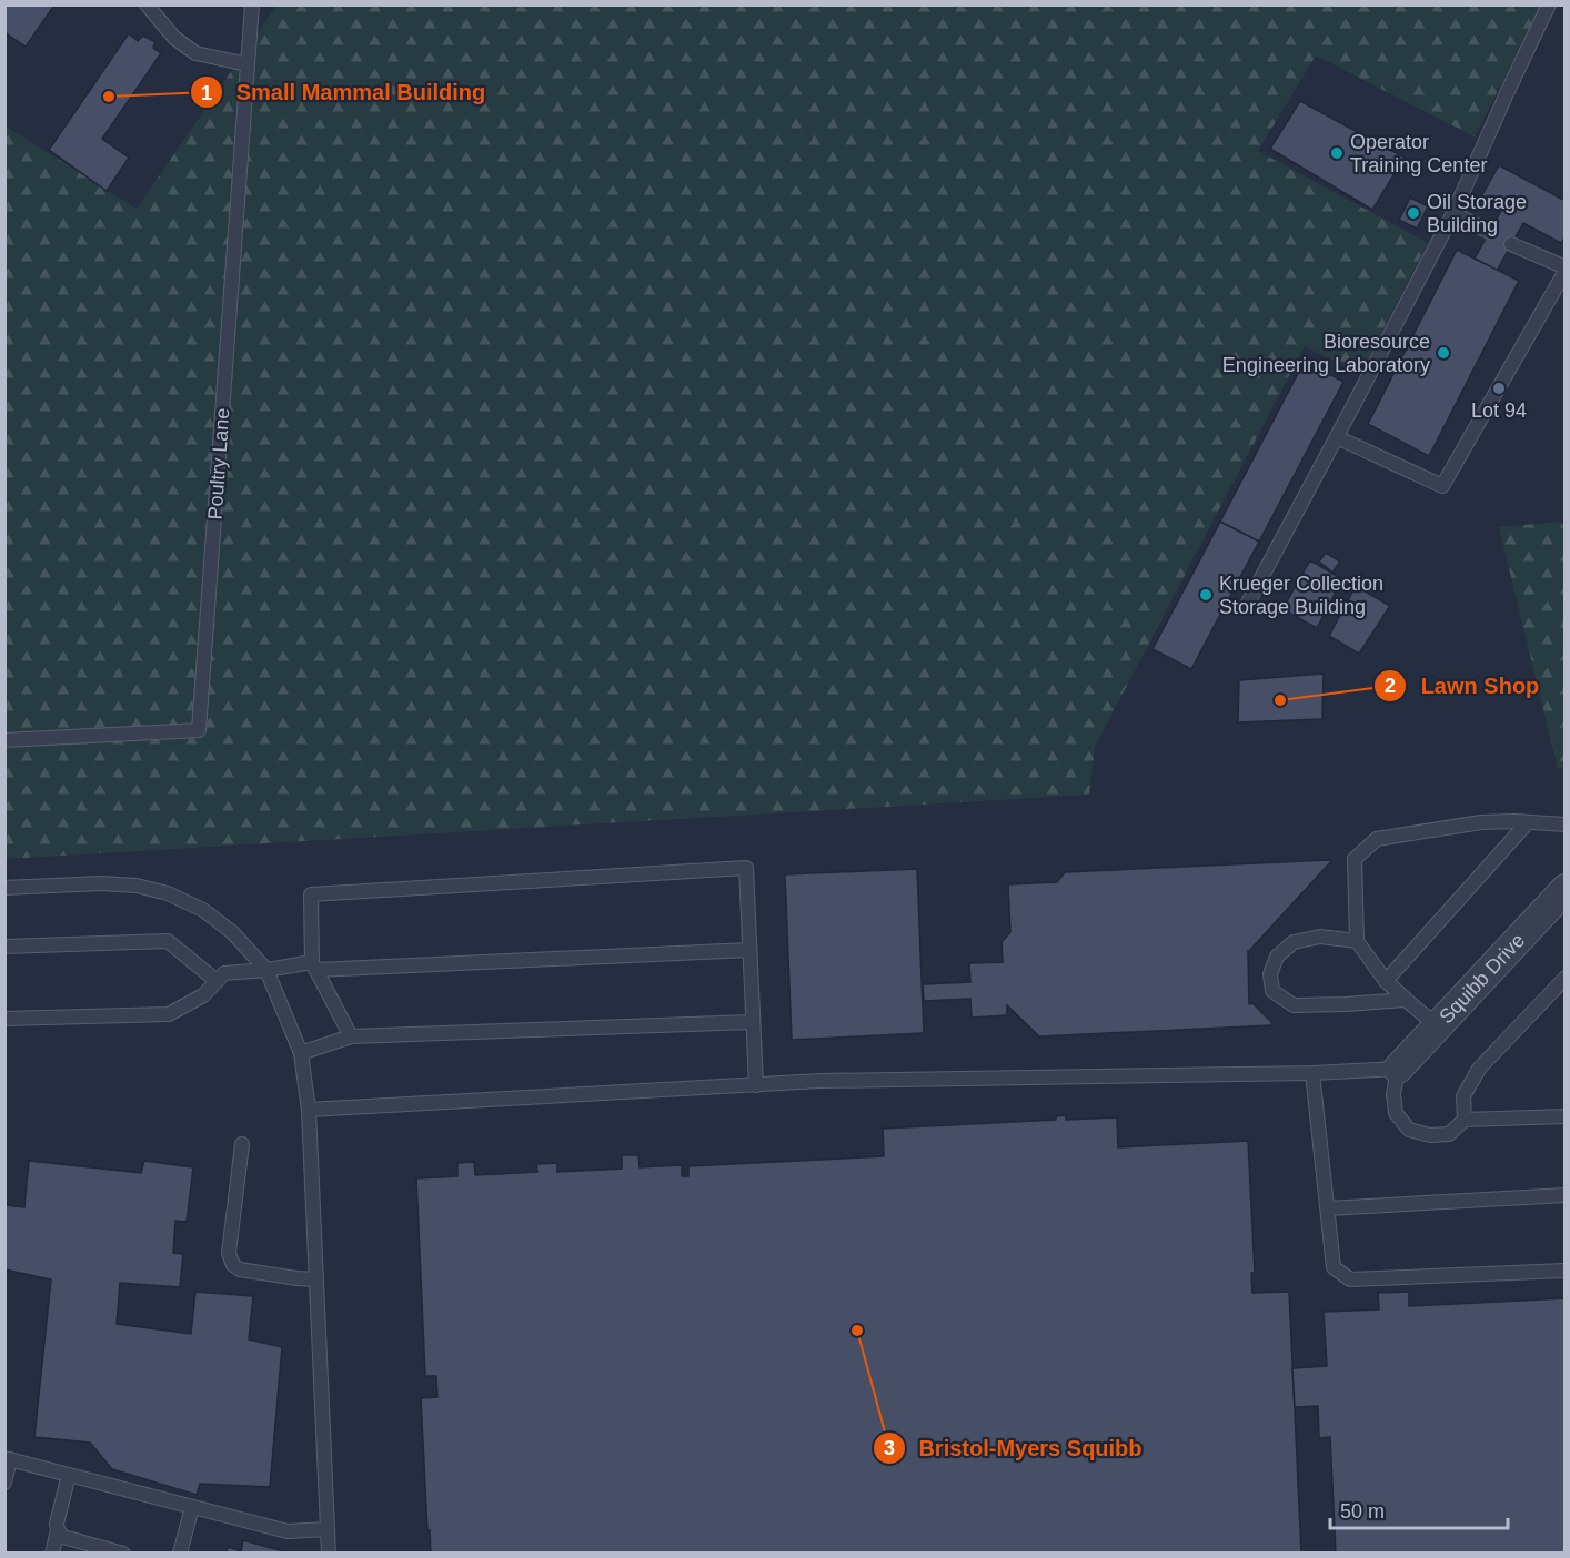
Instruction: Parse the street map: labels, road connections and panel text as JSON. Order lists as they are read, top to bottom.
{
  "streets": {
    "street": ["Squibb Drive"],
    "lane": ["Poultry Lane"]
  },
  "places": [
    "Small Mammal Building",
    "Operator Training Center",
    "Oil Storage Building",
    "Bioresource Engineering Laboratory",
    "Lot 94",
    "Krueger Collection Storage Building",
    "Lawn Shop",
    "Bristol-Myers Squibb"
  ],
  "scale_bar": "50 m"
}
